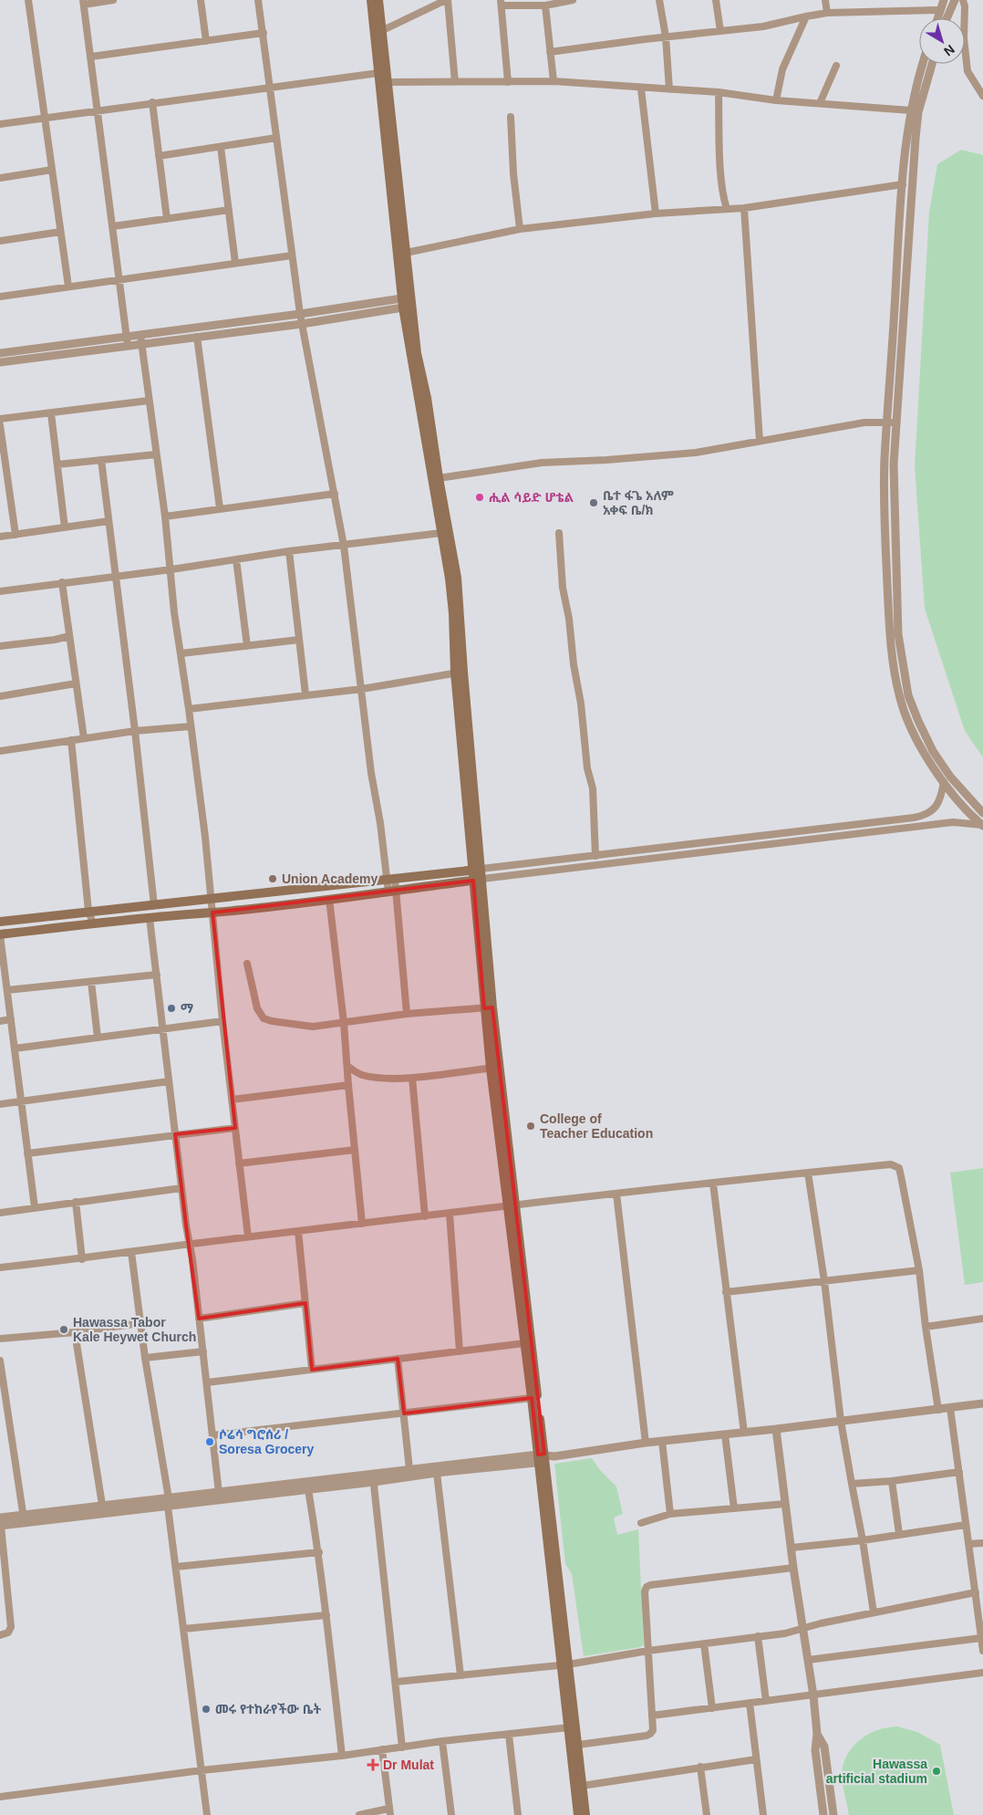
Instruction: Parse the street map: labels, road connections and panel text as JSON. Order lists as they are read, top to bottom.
{
  "places": {
    "other": [
      "ሒል ሳይድ ሆቴል",
      "ቤተ ፋጌ አለም አቀፍ ቤ/ክ",
      "Union Academy",
      "ማ",
      "College of Teacher Education",
      "Hawassa Tabor Kale Heywet Church",
      "ሶሬሳ ግሮሰሪ / Soresa Grocery",
      "መሩ የተከራየችው ቤት",
      "Hawassa artificial stadium"
    ],
    "health": ["Dr Mulat"]
  },
  "north": "bottom right"
}
